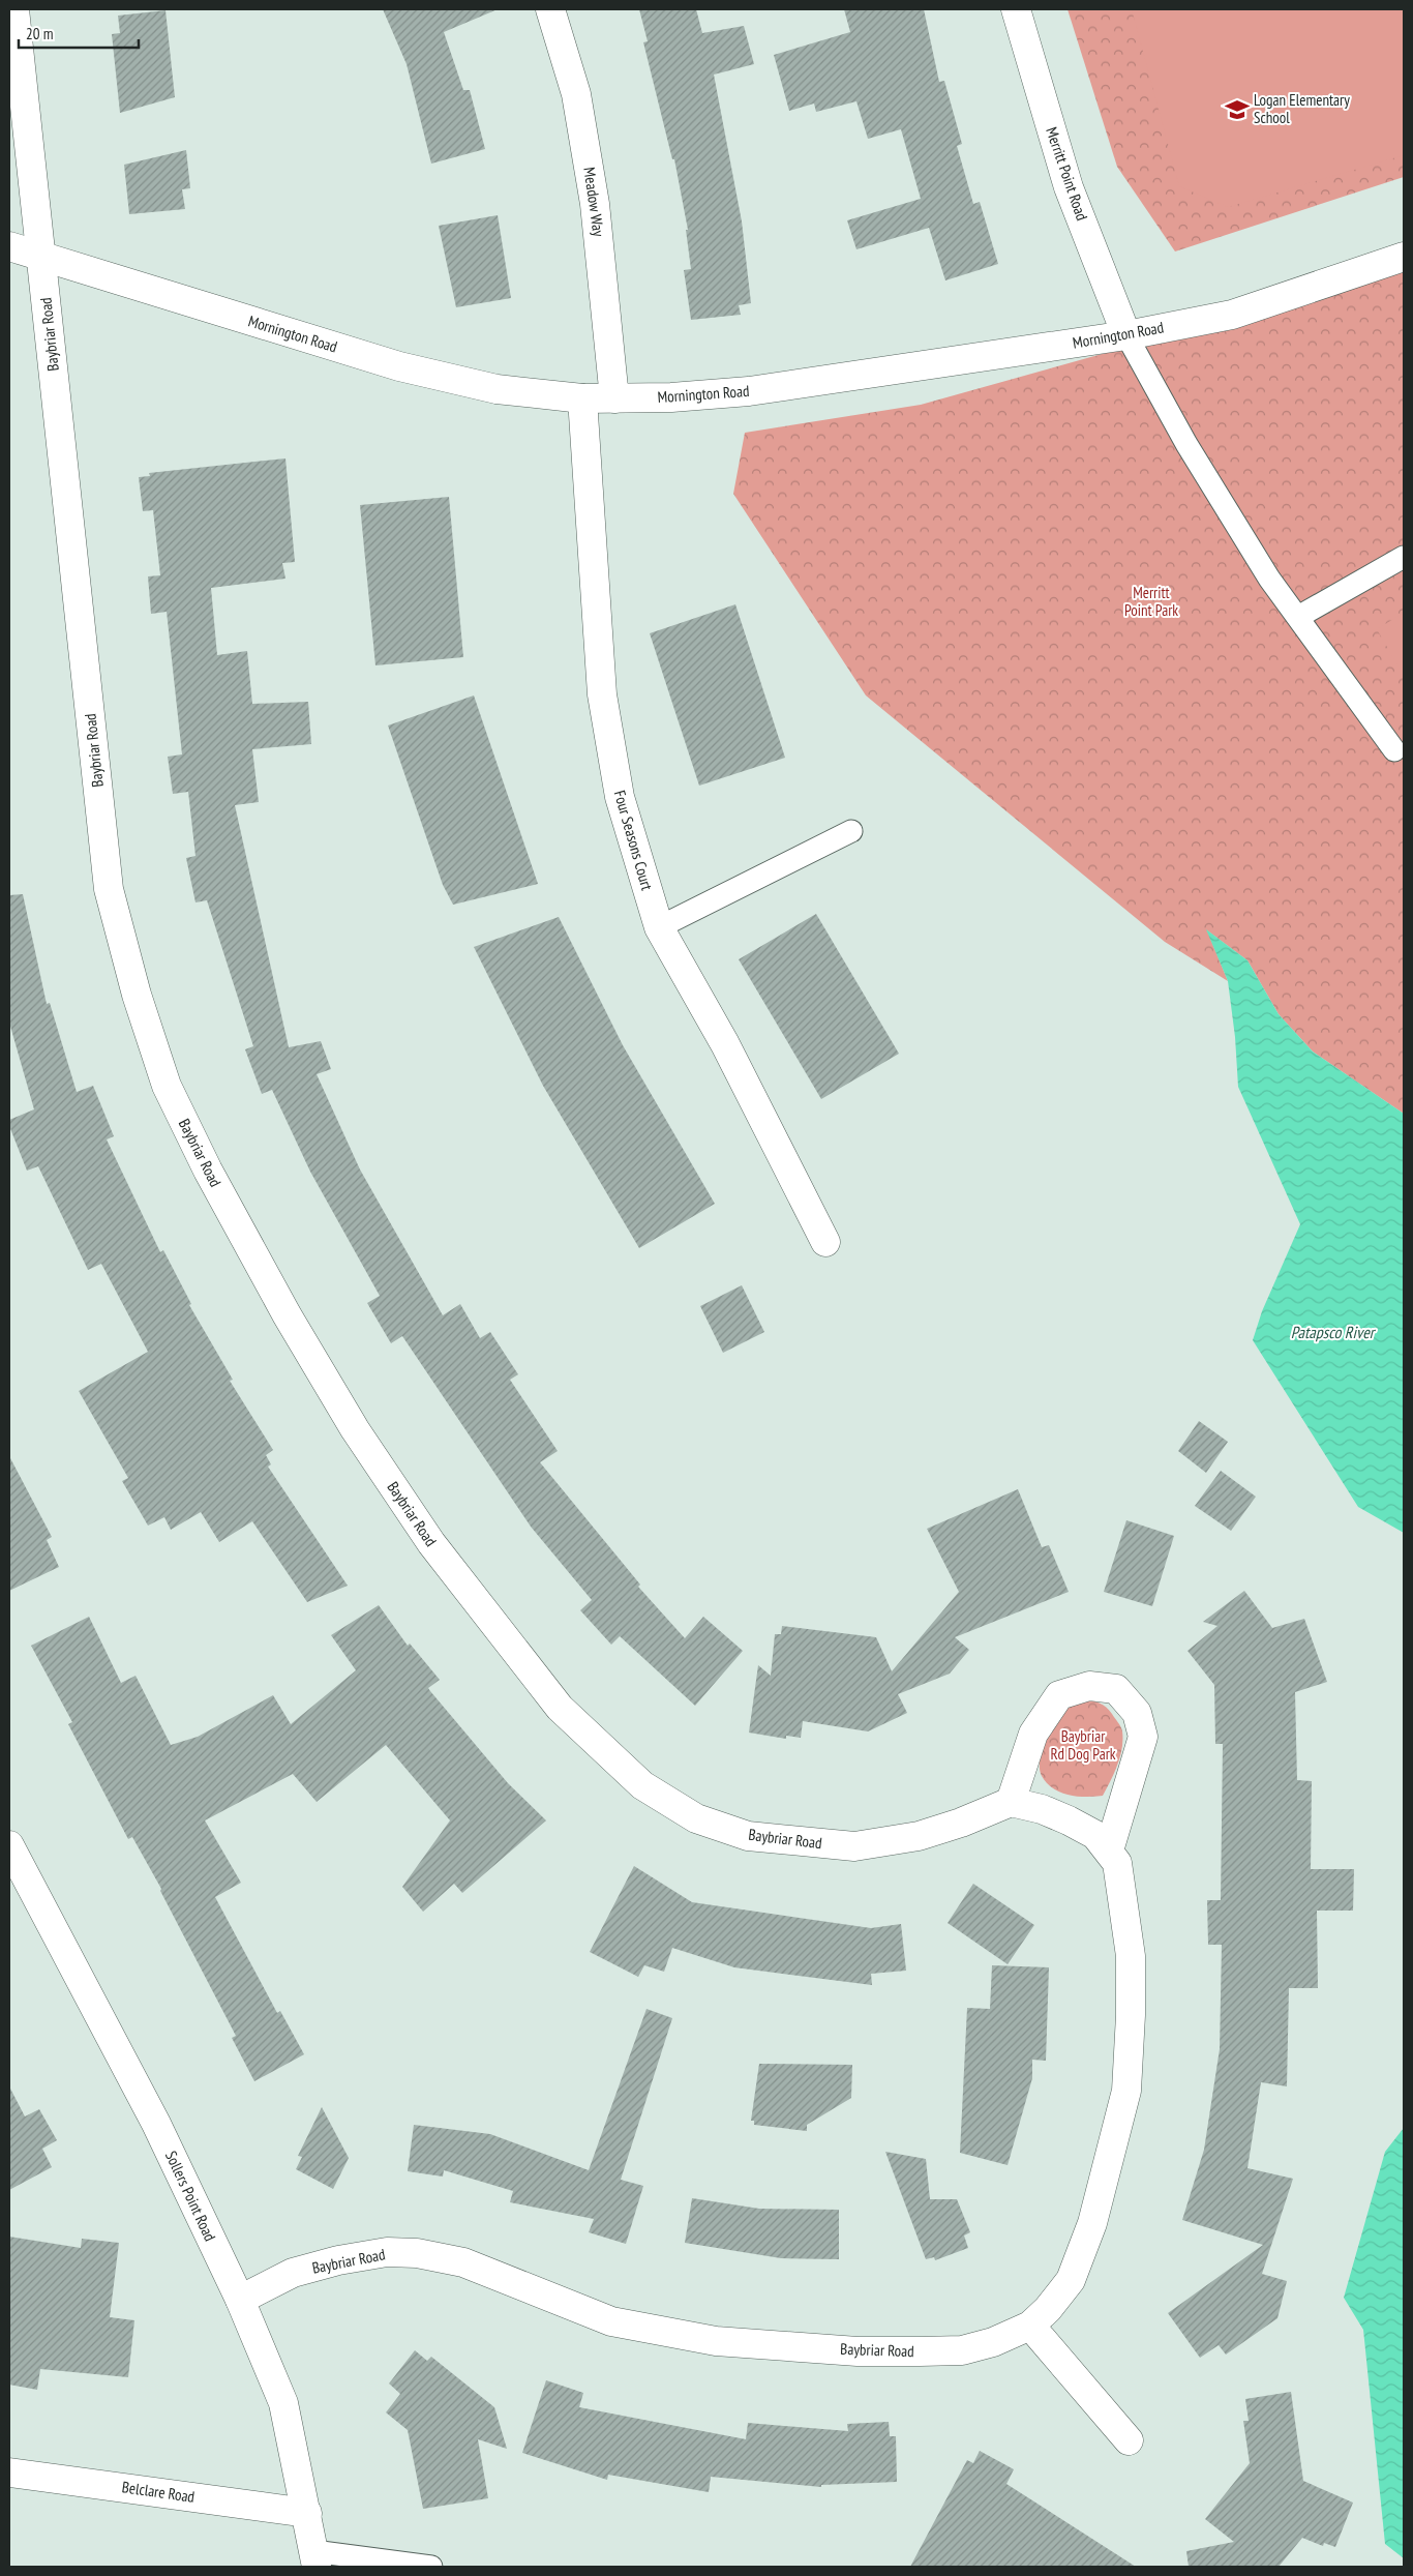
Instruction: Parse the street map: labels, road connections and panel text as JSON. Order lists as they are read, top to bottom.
{
  "streets": {
    "street": [
      "Merritt Point Road",
      "Meadow Way",
      "Baybriar Road",
      "Mornington Road",
      "Four Seasons Court",
      "Sollers Point Road",
      "Belclare Road"
    ]
  },
  "crossings": [
    ["Merritt Point Road", "Mornington Road"],
    ["Meadow Way", "Mornington Road"],
    ["Baybriar Road", "Mornington Road"],
    ["Baybriar Road", "Sollers Point Road"],
    ["Mornington Road", "Four Seasons Court"],
    ["Sollers Point Road", "Belclare Road"]
  ],
  "water": ["Patapsco River"],
  "parks": ["Merritt Point Park", "Baybriar Rd Dog Park"],
  "places": {
    "school or university": ["Logan Elementary School"]
  },
  "scale_bar": "20 m"
}
